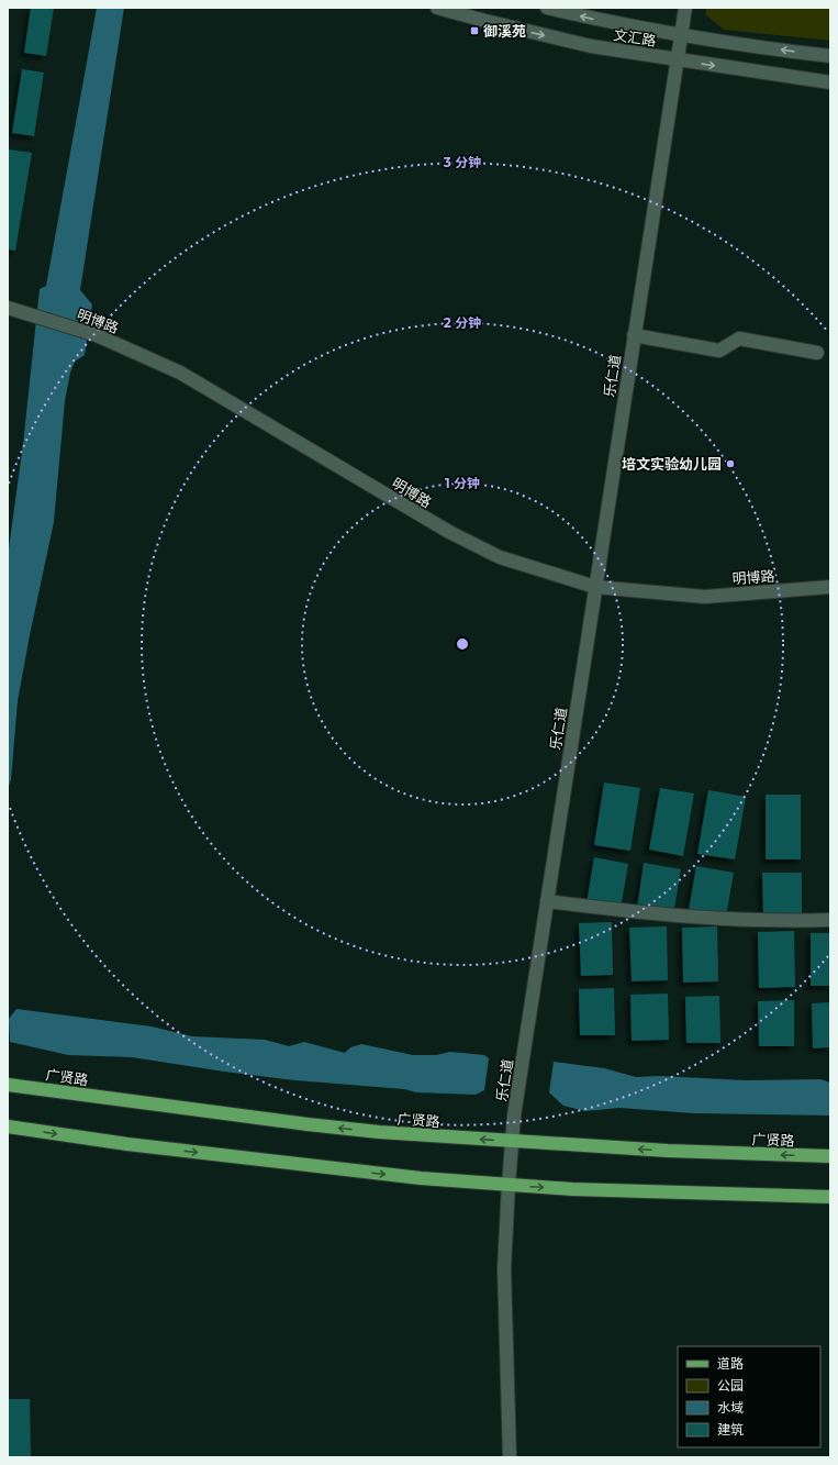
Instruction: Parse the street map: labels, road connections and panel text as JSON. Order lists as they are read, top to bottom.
{
  "streets": {
    "main road": ["广贤路"],
    "street": ["文汇路", "明博路", "乐仁道"]
  },
  "crossings": [
    ["文汇路", "乐仁道"],
    ["明博路", "乐仁道"],
    ["乐仁道", "广贤路"]
  ],
  "places": {
    "transit": ["御溪苑"],
    "other": ["培文实验幼儿园"]
  },
  "legend": [
    "道路",
    "公园",
    "水域",
    "建筑"
  ],
  "rings": ["3 分钟", "2 分钟", "1 分钟"]
}
